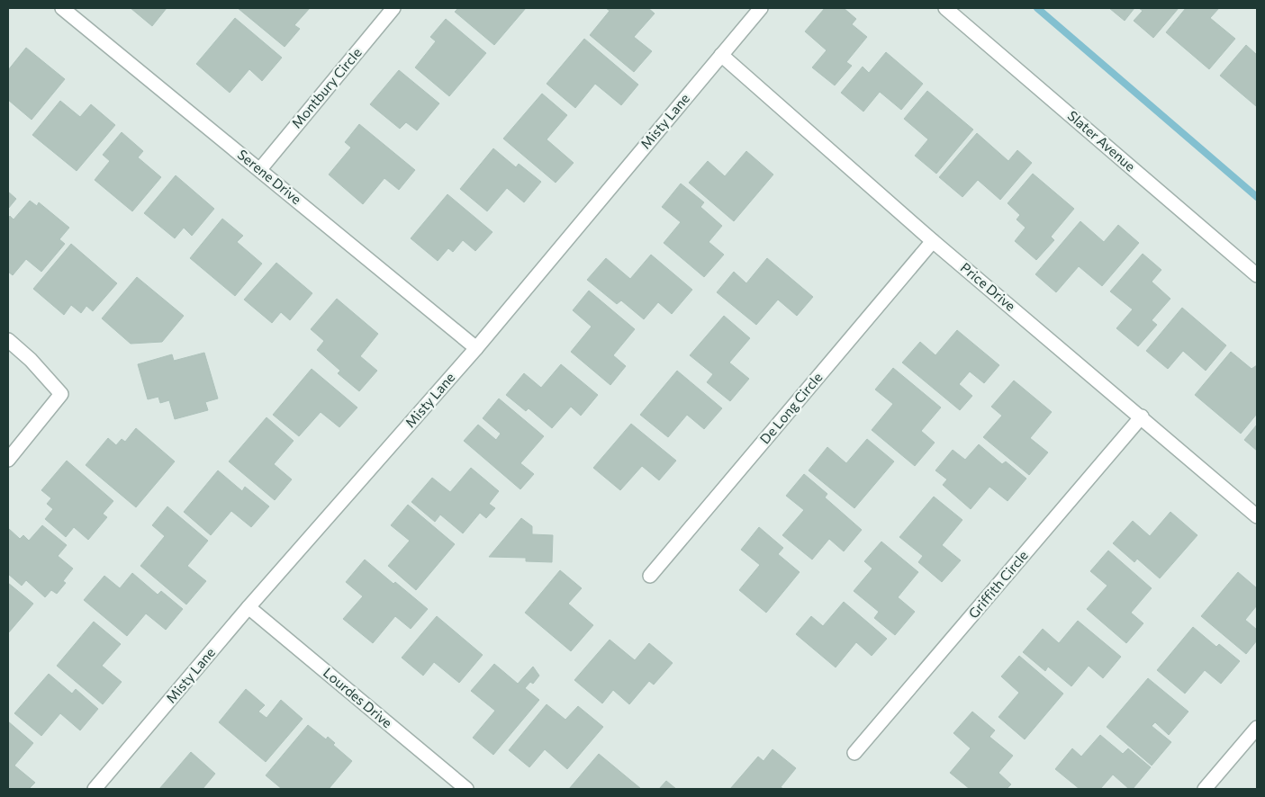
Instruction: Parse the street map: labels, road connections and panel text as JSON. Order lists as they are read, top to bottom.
{
  "streets": {
    "street": [
      "Montbury Circle",
      "Misty Lane",
      "Slater Avenue",
      "Serene Drive",
      "Price Drive",
      "De Long Circle",
      "Griffith Circle",
      "Lourdes Drive"
    ]
  },
  "crossings": [
    ["Montbury Circle", "Serene Drive"],
    ["Misty Lane", "Serene Drive"],
    ["Misty Lane", "Price Drive"],
    ["Misty Lane", "Lourdes Drive"],
    ["Price Drive", "De Long Circle"],
    ["Price Drive", "Griffith Circle"]
  ]
}
